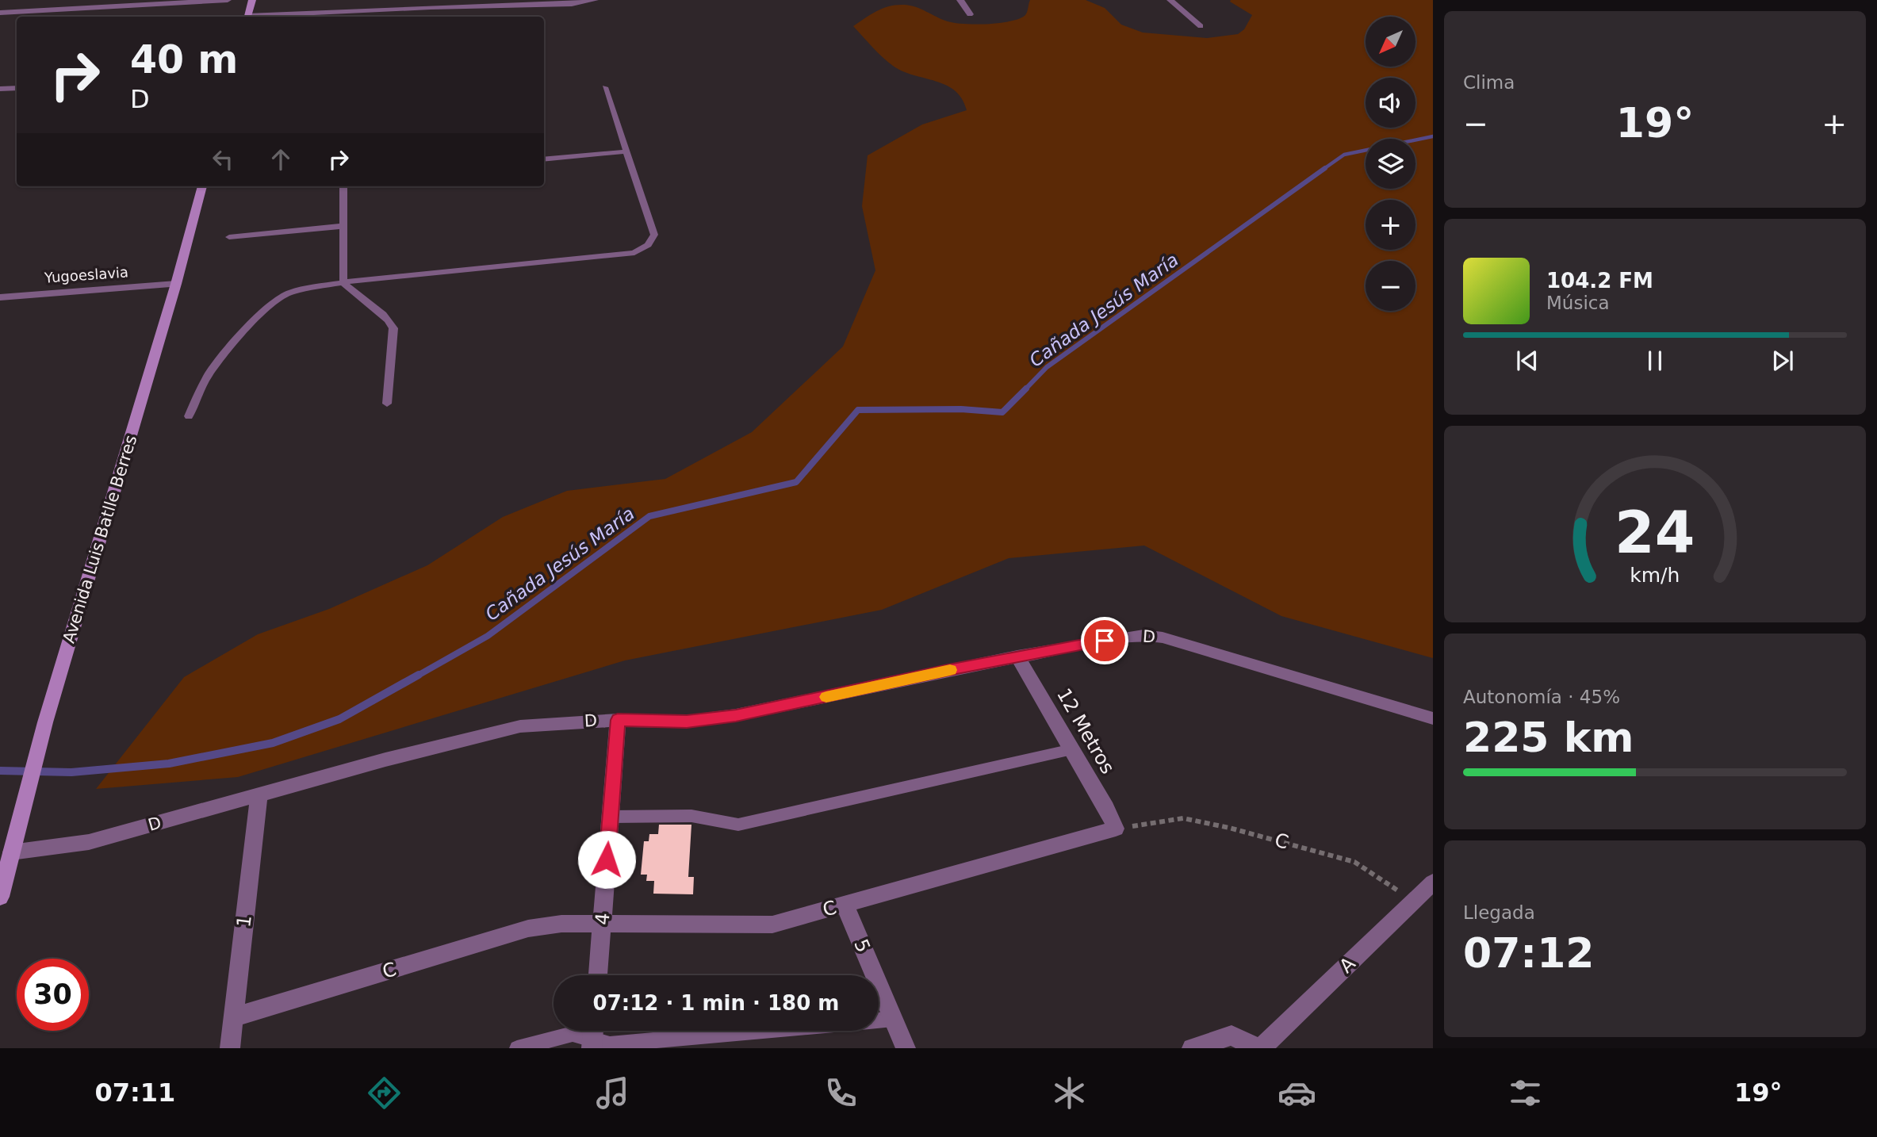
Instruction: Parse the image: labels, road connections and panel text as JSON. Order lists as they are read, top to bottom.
{
  "streets": {
    "main road": ["Avenida Luis Batlle Berres"],
    "street": [
      "Yugoeslavia",
      "D",
      "12 Metros",
      "C",
      "4",
      "1",
      "5",
      "A"
    ]
  },
  "crossings": [
    ["Yugoeslavia", "Avenida Luis Batlle Berres"],
    ["Avenida Luis Batlle Berres", "D"],
    ["D", "12 Metros"],
    ["D", "4"],
    ["D", "1"],
    ["12 Metros", "C"],
    ["C", "4"],
    ["C", "1"],
    ["C", "5"],
    ["C", "A"]
  ],
  "water": ["Cañada Jesús María"],
  "north": "bottom left",
  "page": {
    "tile": [
      "Clima",
      ["Autonomía · 45%", "225 km"],
      ["Llegada", "07:12"]
    ],
    "map_buttons": ["+", "−"],
    "turn": ["40 m", "D"],
    "heat": ["−", "19°", "+"],
    "song": ["104.2 FM", "Música"],
    "limit": "30",
    "trip": "07:12 · 1 min · 180 m",
    "tabs": ["07:11", "19°"],
    "gauge": ["24", "km/h"]
  }
}
